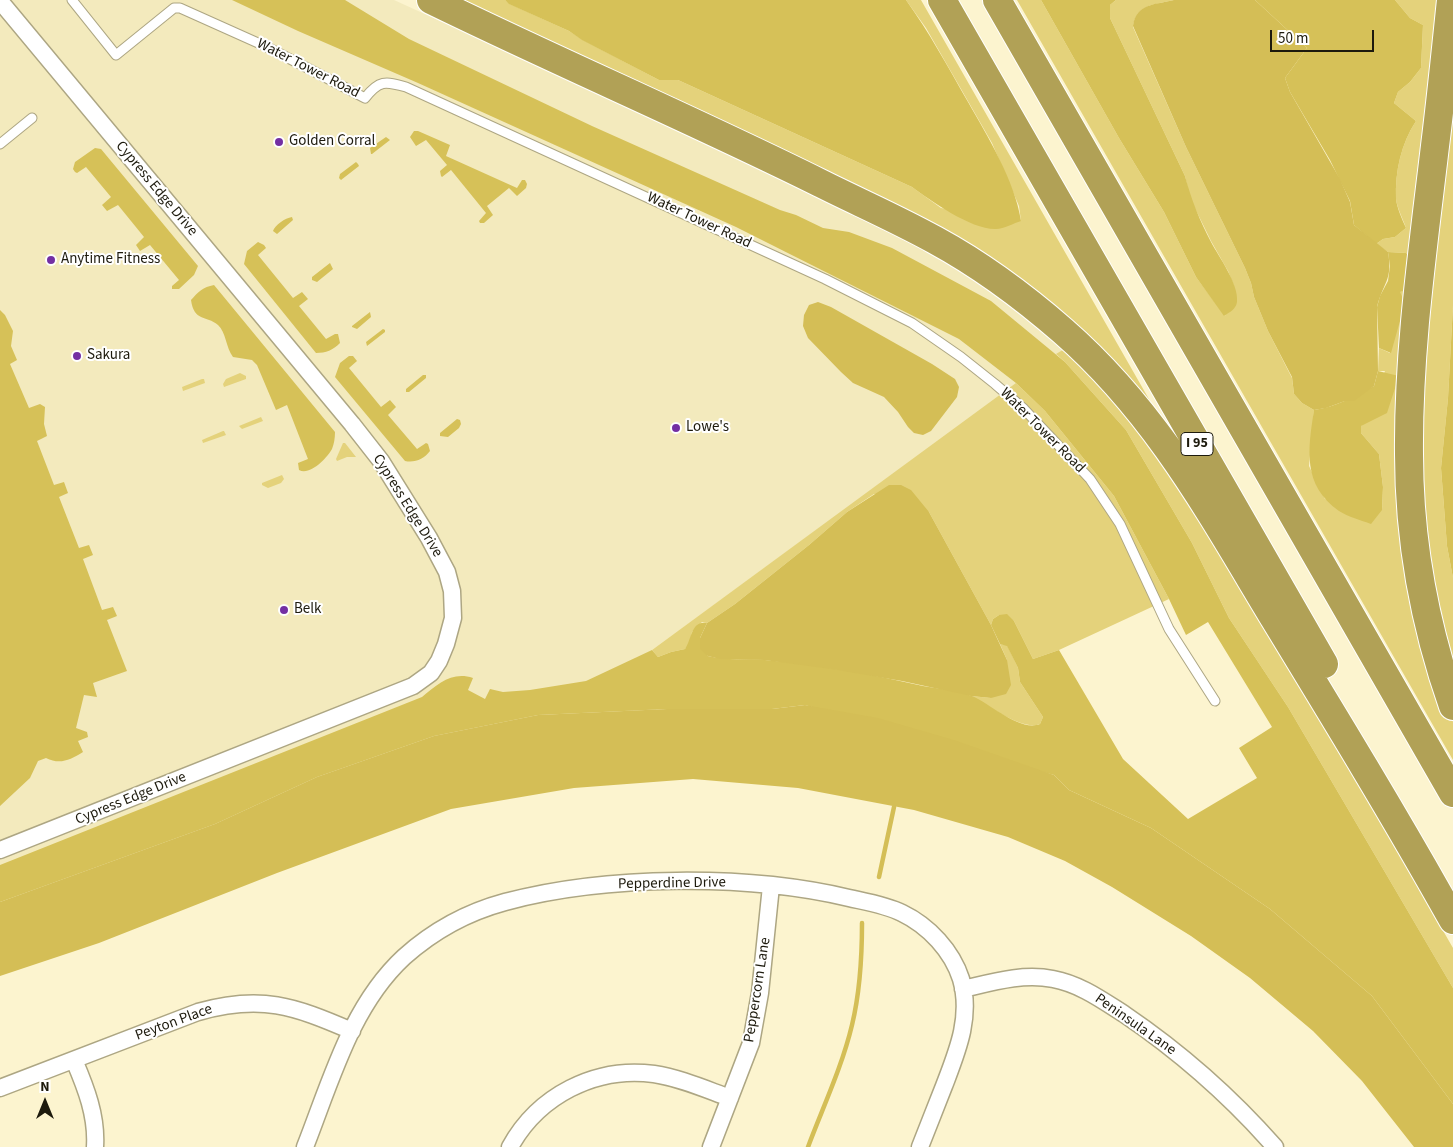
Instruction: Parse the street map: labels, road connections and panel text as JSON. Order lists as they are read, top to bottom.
{
  "streets": {
    "highway": ["I 95"],
    "street": [
      "Cypress Edge Drive",
      "Pepperdine Drive",
      "Peppercorn Lane",
      "Peyton Place",
      "Peninsula Lane"
    ],
    "lane": ["Water Tower Road"]
  },
  "crossings": [
    ["Pepperdine Drive", "Peppercorn Lane"],
    ["Pepperdine Drive", "Peyton Place"],
    ["Pepperdine Drive", "Peninsula Lane"]
  ],
  "places": [
    "Golden Corral",
    "Anytime Fitness",
    "Sakura",
    "Lowe's",
    "Belk"
  ],
  "scale_bar": "50 m",
  "north": "top"
}
